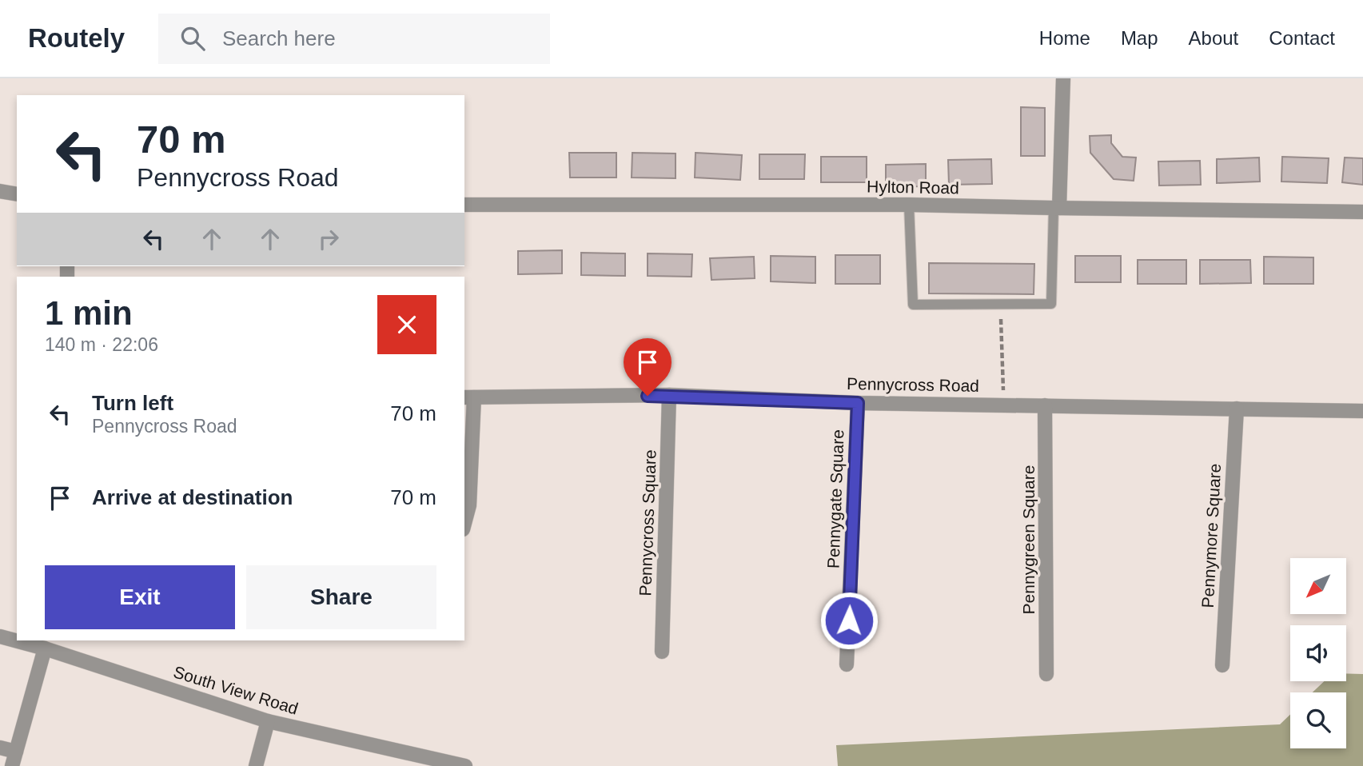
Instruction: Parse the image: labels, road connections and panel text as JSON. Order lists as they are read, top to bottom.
{
  "streets": {
    "street": [
      "Hylton Road",
      "Pennycross Road",
      "Pennygate Square",
      "Pennycross Square",
      "Pennymore Square",
      "Pennygreen Square",
      "South View Road"
    ]
  },
  "crossings": [
    ["Pennycross Road", "Pennygate Square"],
    ["Pennycross Road", "Pennycross Square"],
    ["Pennycross Road", "Pennymore Square"],
    ["Pennycross Road", "Pennygreen Square"]
  ],
  "north": "bottom left",
  "page": {
    "header": "Routely",
    "search": "Search here",
    "nav": [
      "Home",
      "Map",
      "About",
      "Contact"
    ],
    "turn": ["70 m", "Pennycross Road"],
    "heading": ["1 min", "140 m · 22:06"],
    "list": [
      {
        "name": "Turn left",
        "note": "Pennycross Road",
        "value": "70 m"
      },
      {
        "name": "Arrive at destination",
        "value": "70 m"
      }
    ],
    "buttons": ["Exit", "Share"]
  }
}
